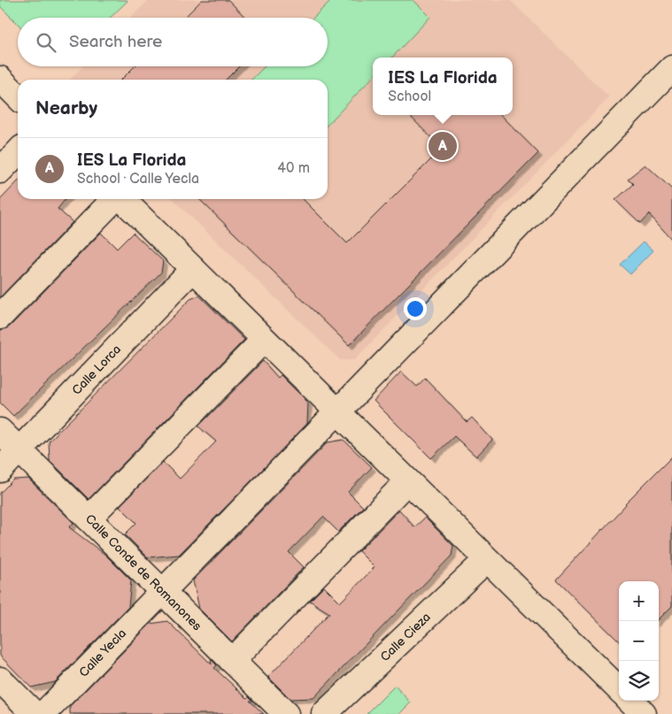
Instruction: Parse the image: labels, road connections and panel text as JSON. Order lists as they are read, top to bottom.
{
  "streets": {
    "street": [
      "Calle Lorca",
      "Calle Conde de Romanones",
      "Calle Cieza",
      "Calle Yecla"
    ]
  },
  "crossings": [
    ["Calle Lorca", "Calle Conde de Romanones"],
    ["Calle Conde de Romanones", "Calle Yecla"]
  ],
  "page": {
    "search": "Search here",
    "popup": ["IES La Florida", "School"],
    "heading": "Nearby",
    "pins": "A",
    "list": [
      {
        "mark": "A",
        "name": "IES La Florida",
        "note": "School · Calle Yecla",
        "value": "40 m"
      }
    ],
    "map_buttons": ["+", "−"]
  }
}
